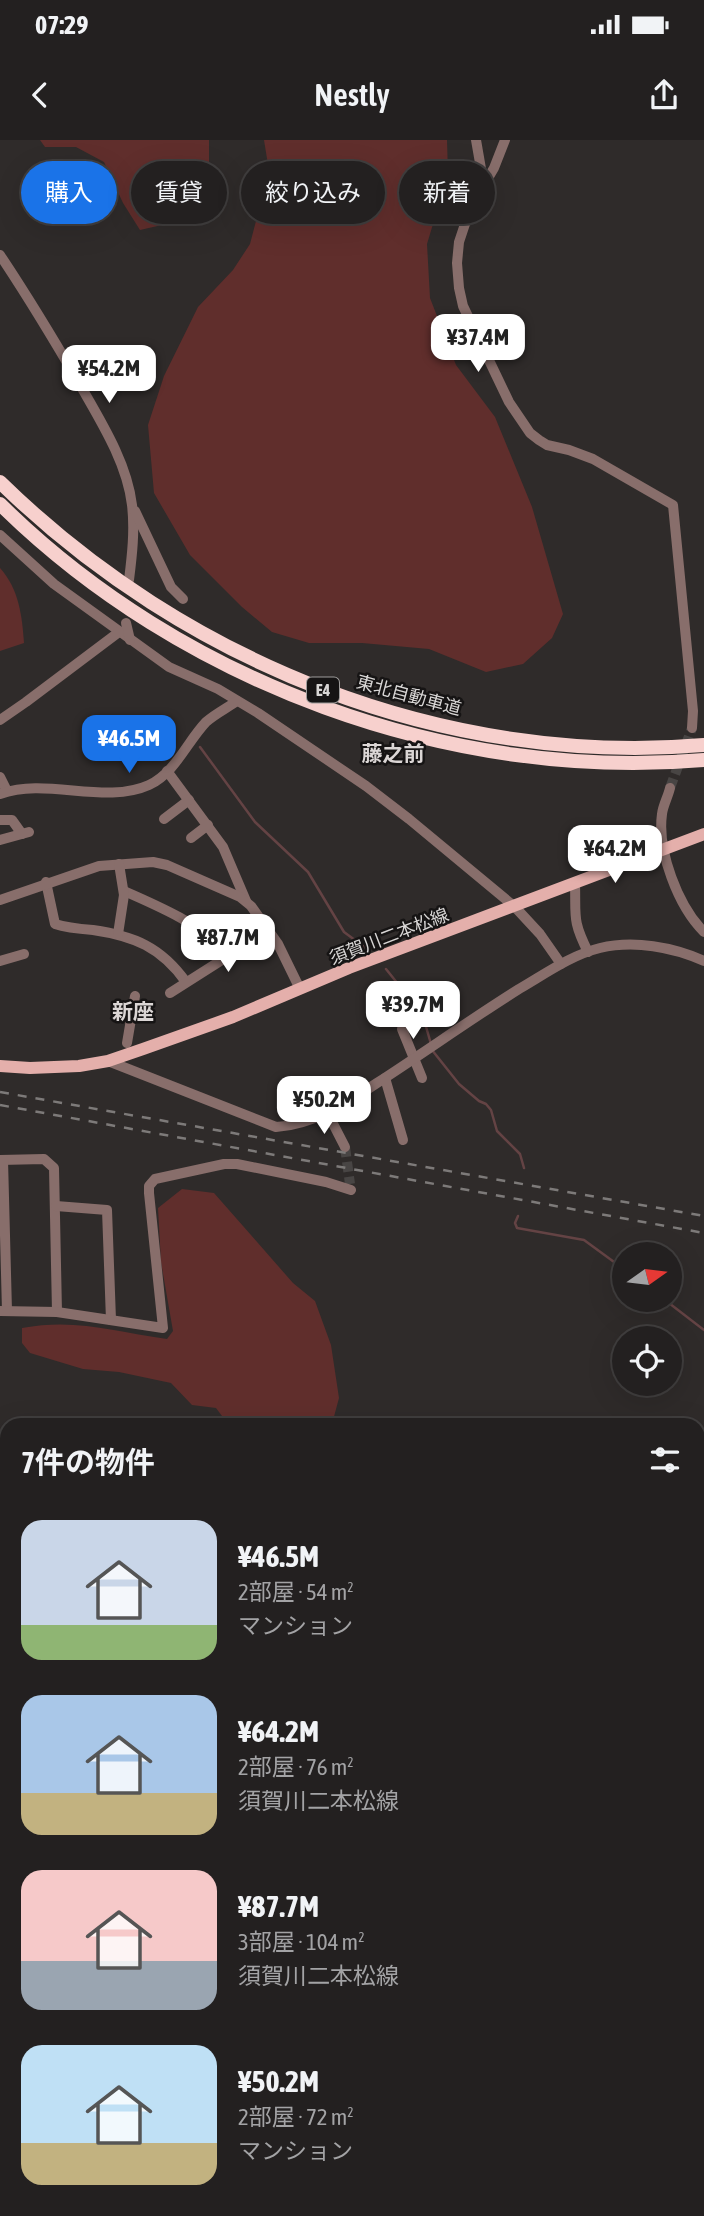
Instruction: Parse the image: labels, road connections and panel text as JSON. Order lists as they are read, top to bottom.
{
  "streets": {
    "highway": ["E4", "東北自動車道"],
    "main road": ["須賀川二本松線"]
  },
  "districts": ["藤之前", "新座"],
  "north": "right",
  "page": {
    "status": "07:29",
    "header": "Nestly",
    "chip": [
      "購入",
      "賃貸",
      "絞り込み",
      "新着"
    ],
    "price": [
      "¥37.4M",
      "¥54.2M",
      "¥46.5M",
      "¥64.2M",
      "¥87.7M",
      "¥39.7M",
      "¥50.2M"
    ],
    "heading": "7件の物件",
    "list": [
      {
        "name": "¥46.5M",
        "note": "2部屋 · 54 m² · マンション"
      },
      {
        "name": "¥64.2M",
        "note": "2部屋 · 76 m² · 須賀川二本松線"
      },
      {
        "name": "¥87.7M",
        "note": "3部屋 · 104 m² · 須賀川二本松線"
      },
      {
        "name": "¥50.2M",
        "note": "2部屋 · 72 m² · マンション"
      }
    ]
  }
}
